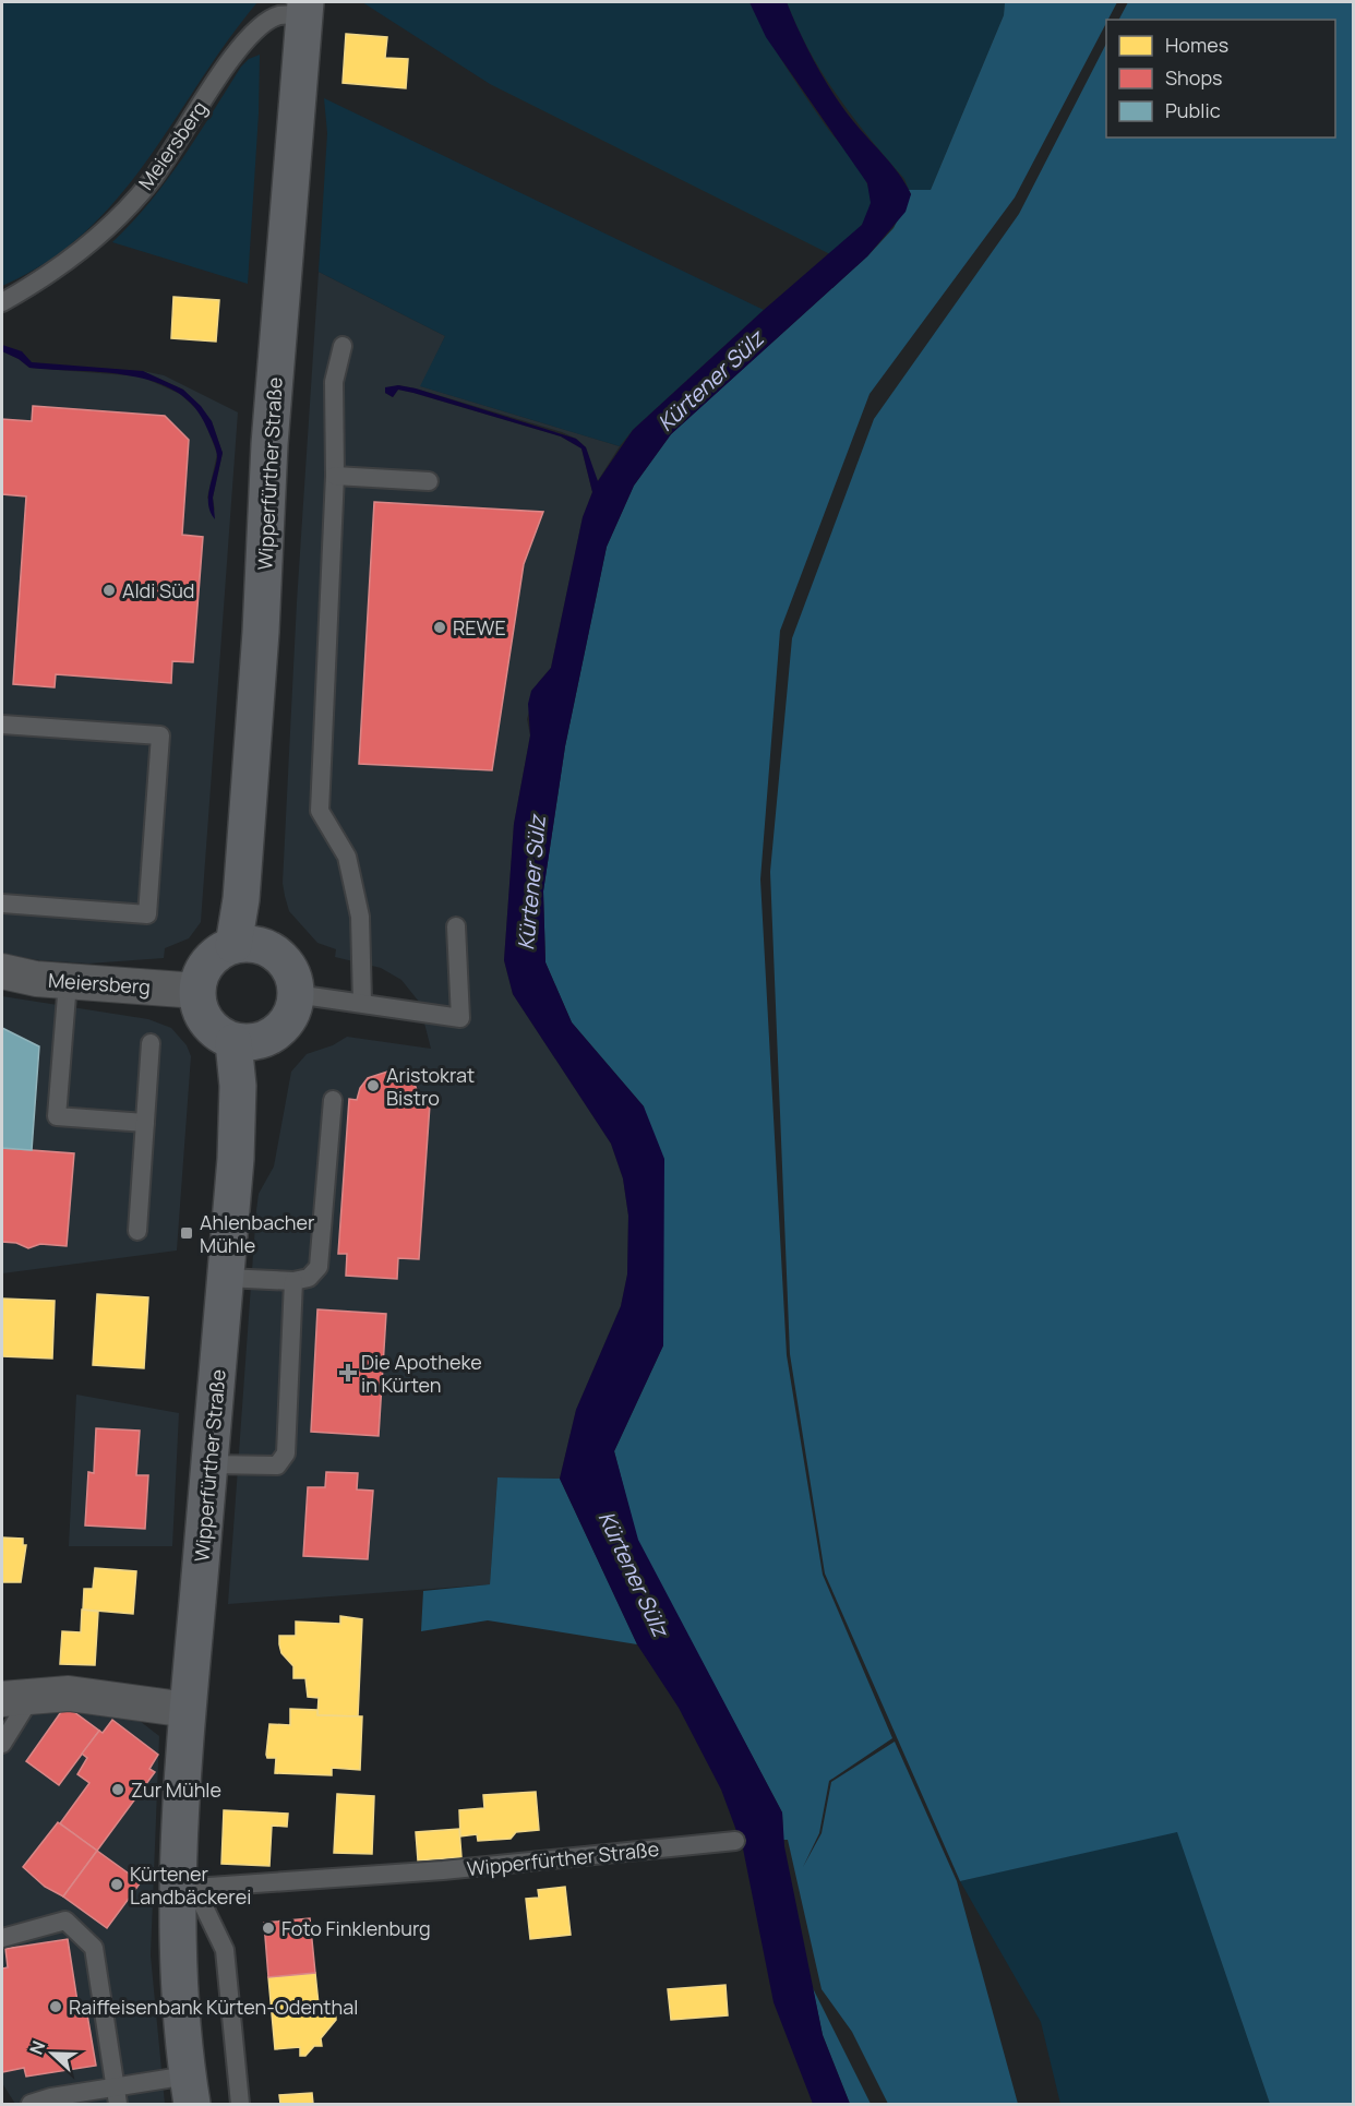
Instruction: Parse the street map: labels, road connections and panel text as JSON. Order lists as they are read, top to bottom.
{
  "streets": {
    "main road": ["Wipperfürther Straße"],
    "street": ["Meiersberg"]
  },
  "crossings": [
    ["Meiersberg", "Wipperfürther Straße"]
  ],
  "water": ["Kürtener Sülz"],
  "places": {
    "other": [
      "Aldi Süd",
      "REWE",
      "Aristokrat Bistro",
      "Zur Mühle",
      "Kürtener Landbäckerei",
      "Foto Finklenburg",
      "Raiffeisenbank Kürten-Odenthal"
    ],
    "transit": ["Ahlenbacher Mühle"],
    "health": ["Die Apotheke in Kürten"]
  },
  "legend": ["Homes", "Shops", "Public"],
  "north": "left"
}
